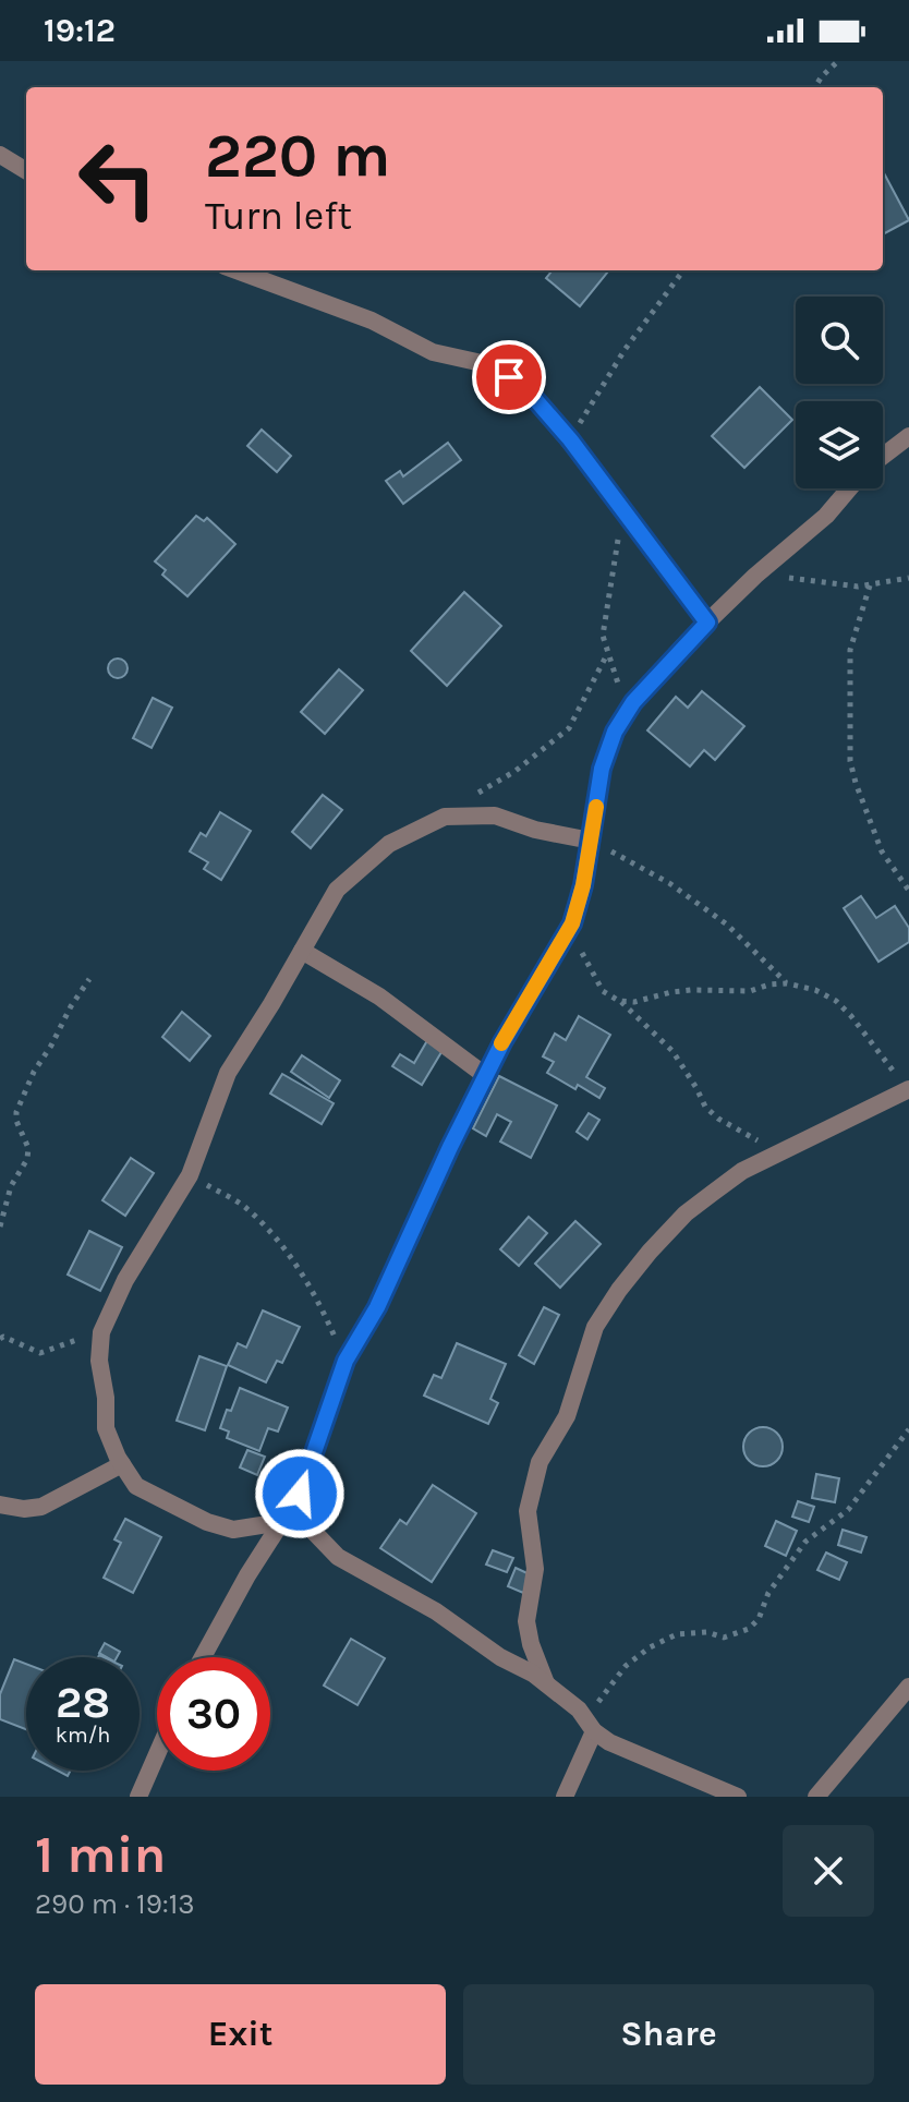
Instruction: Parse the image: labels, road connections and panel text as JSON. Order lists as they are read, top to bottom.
{
  "page": {
    "status": "19:12",
    "turn": ["220 m", "Turn left"],
    "speed": "28 km/h",
    "limit": "30",
    "heading": ["1 min", "290 m · 19:13"],
    "buttons": ["Exit", "Share"]
  }
}
